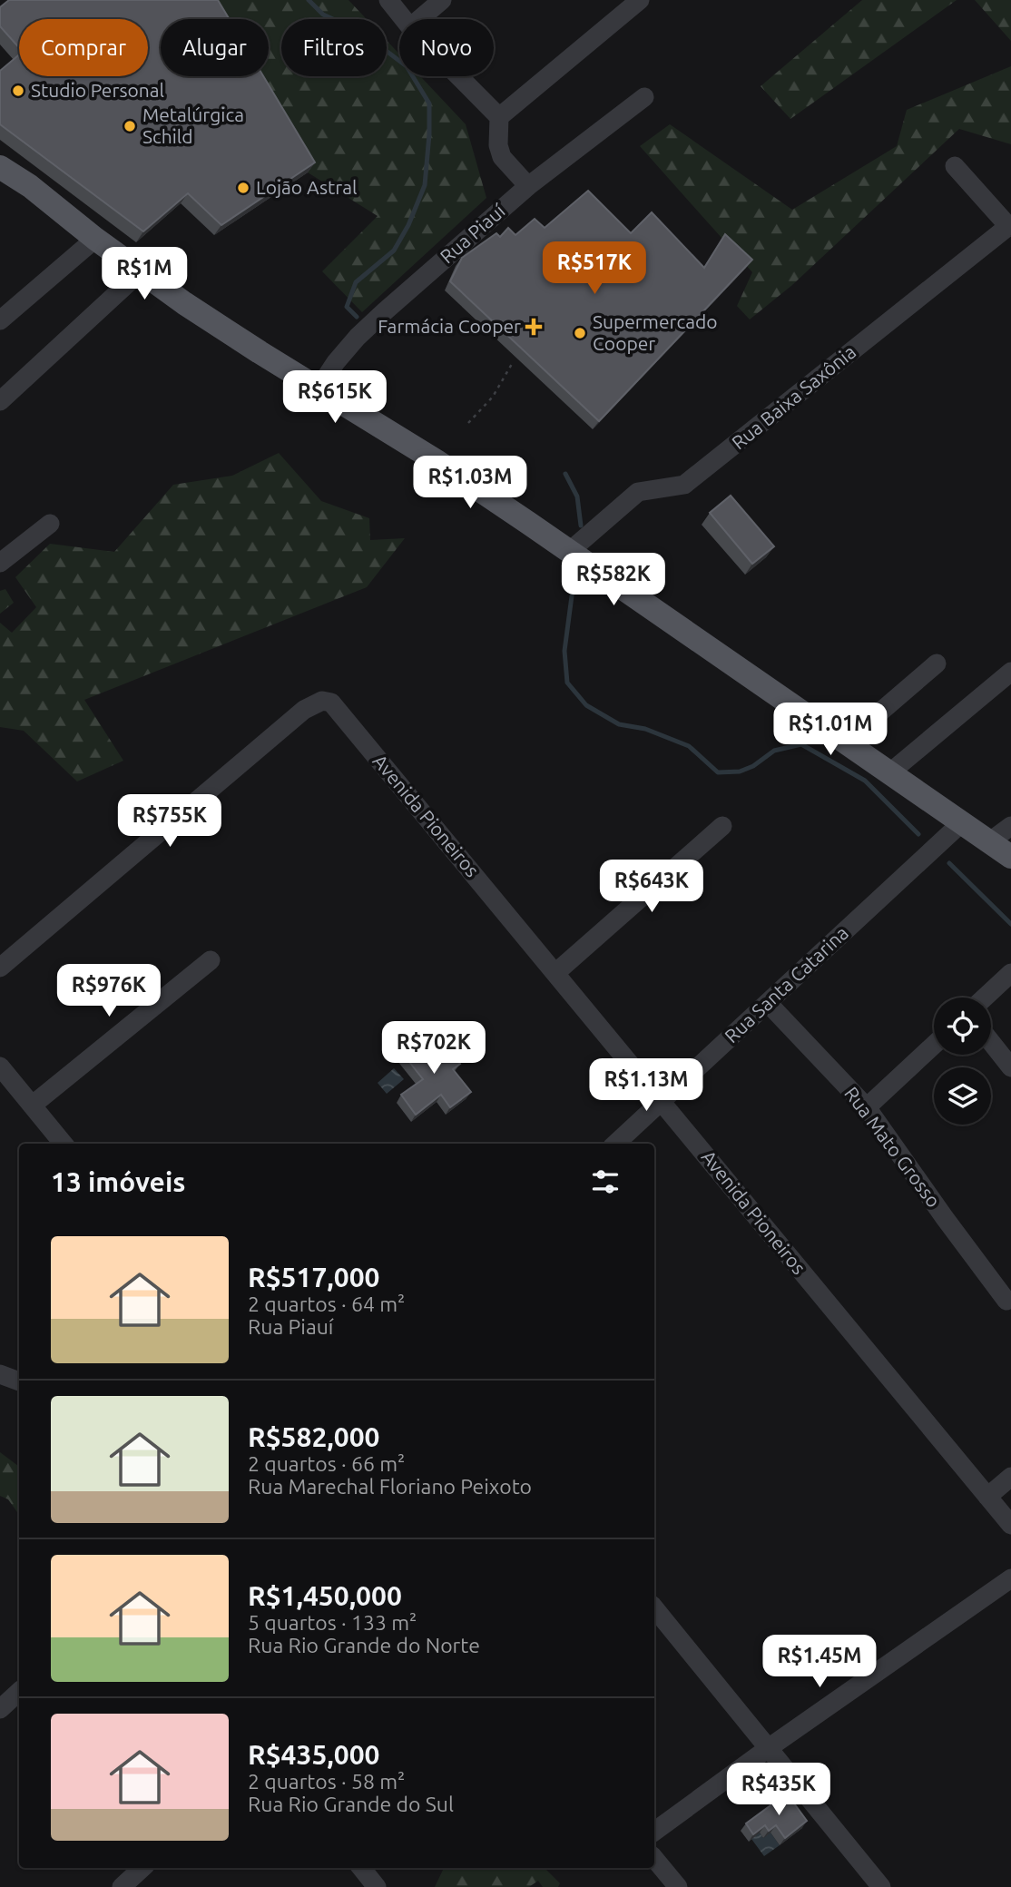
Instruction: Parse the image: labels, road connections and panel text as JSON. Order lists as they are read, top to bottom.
{
  "streets": {
    "street": [
      "Rua Piauí",
      "Rua Baixa Saxônia",
      "Avenida Pioneiros",
      "Rua Santa Catarina",
      "Rua Mato Grosso"
    ]
  },
  "crossings": [
    ["Avenida Pioneiros", "Rua Santa Catarina"],
    ["Rua Santa Catarina", "Rua Mato Grosso"]
  ],
  "places": {
    "other": [
      "Studio Personal",
      "Metalúrgica Schild",
      "Lojão Astral",
      "Supermercado Cooper"
    ],
    "health": ["Farmácia Cooper"]
  },
  "page": {
    "chip": [
      "Comprar",
      "Alugar",
      "Filtros",
      "Novo"
    ],
    "price": [
      "R$517K",
      "R$1M",
      "R$615K",
      "R$1.03M",
      "R$582K",
      "R$1.01M",
      "R$755K",
      "R$643K",
      "R$976K",
      "R$702K",
      "R$1.13M",
      "R$1.45M",
      "R$435K"
    ],
    "heading": "13 imóveis",
    "list": [
      {
        "name": "R$517,000",
        "note": "2 quartos · 64 m² · Rua Piauí"
      },
      {
        "name": "R$582,000",
        "note": "2 quartos · 66 m² · Rua Marechal Floriano Peixoto"
      },
      {
        "name": "R$1,450,000",
        "note": "5 quartos · 133 m² · Rua Rio Grande do Norte"
      },
      {
        "name": "R$435,000",
        "note": "2 quartos · 58 m² · Rua Rio Grande do Sul"
      }
    ]
  }
}
